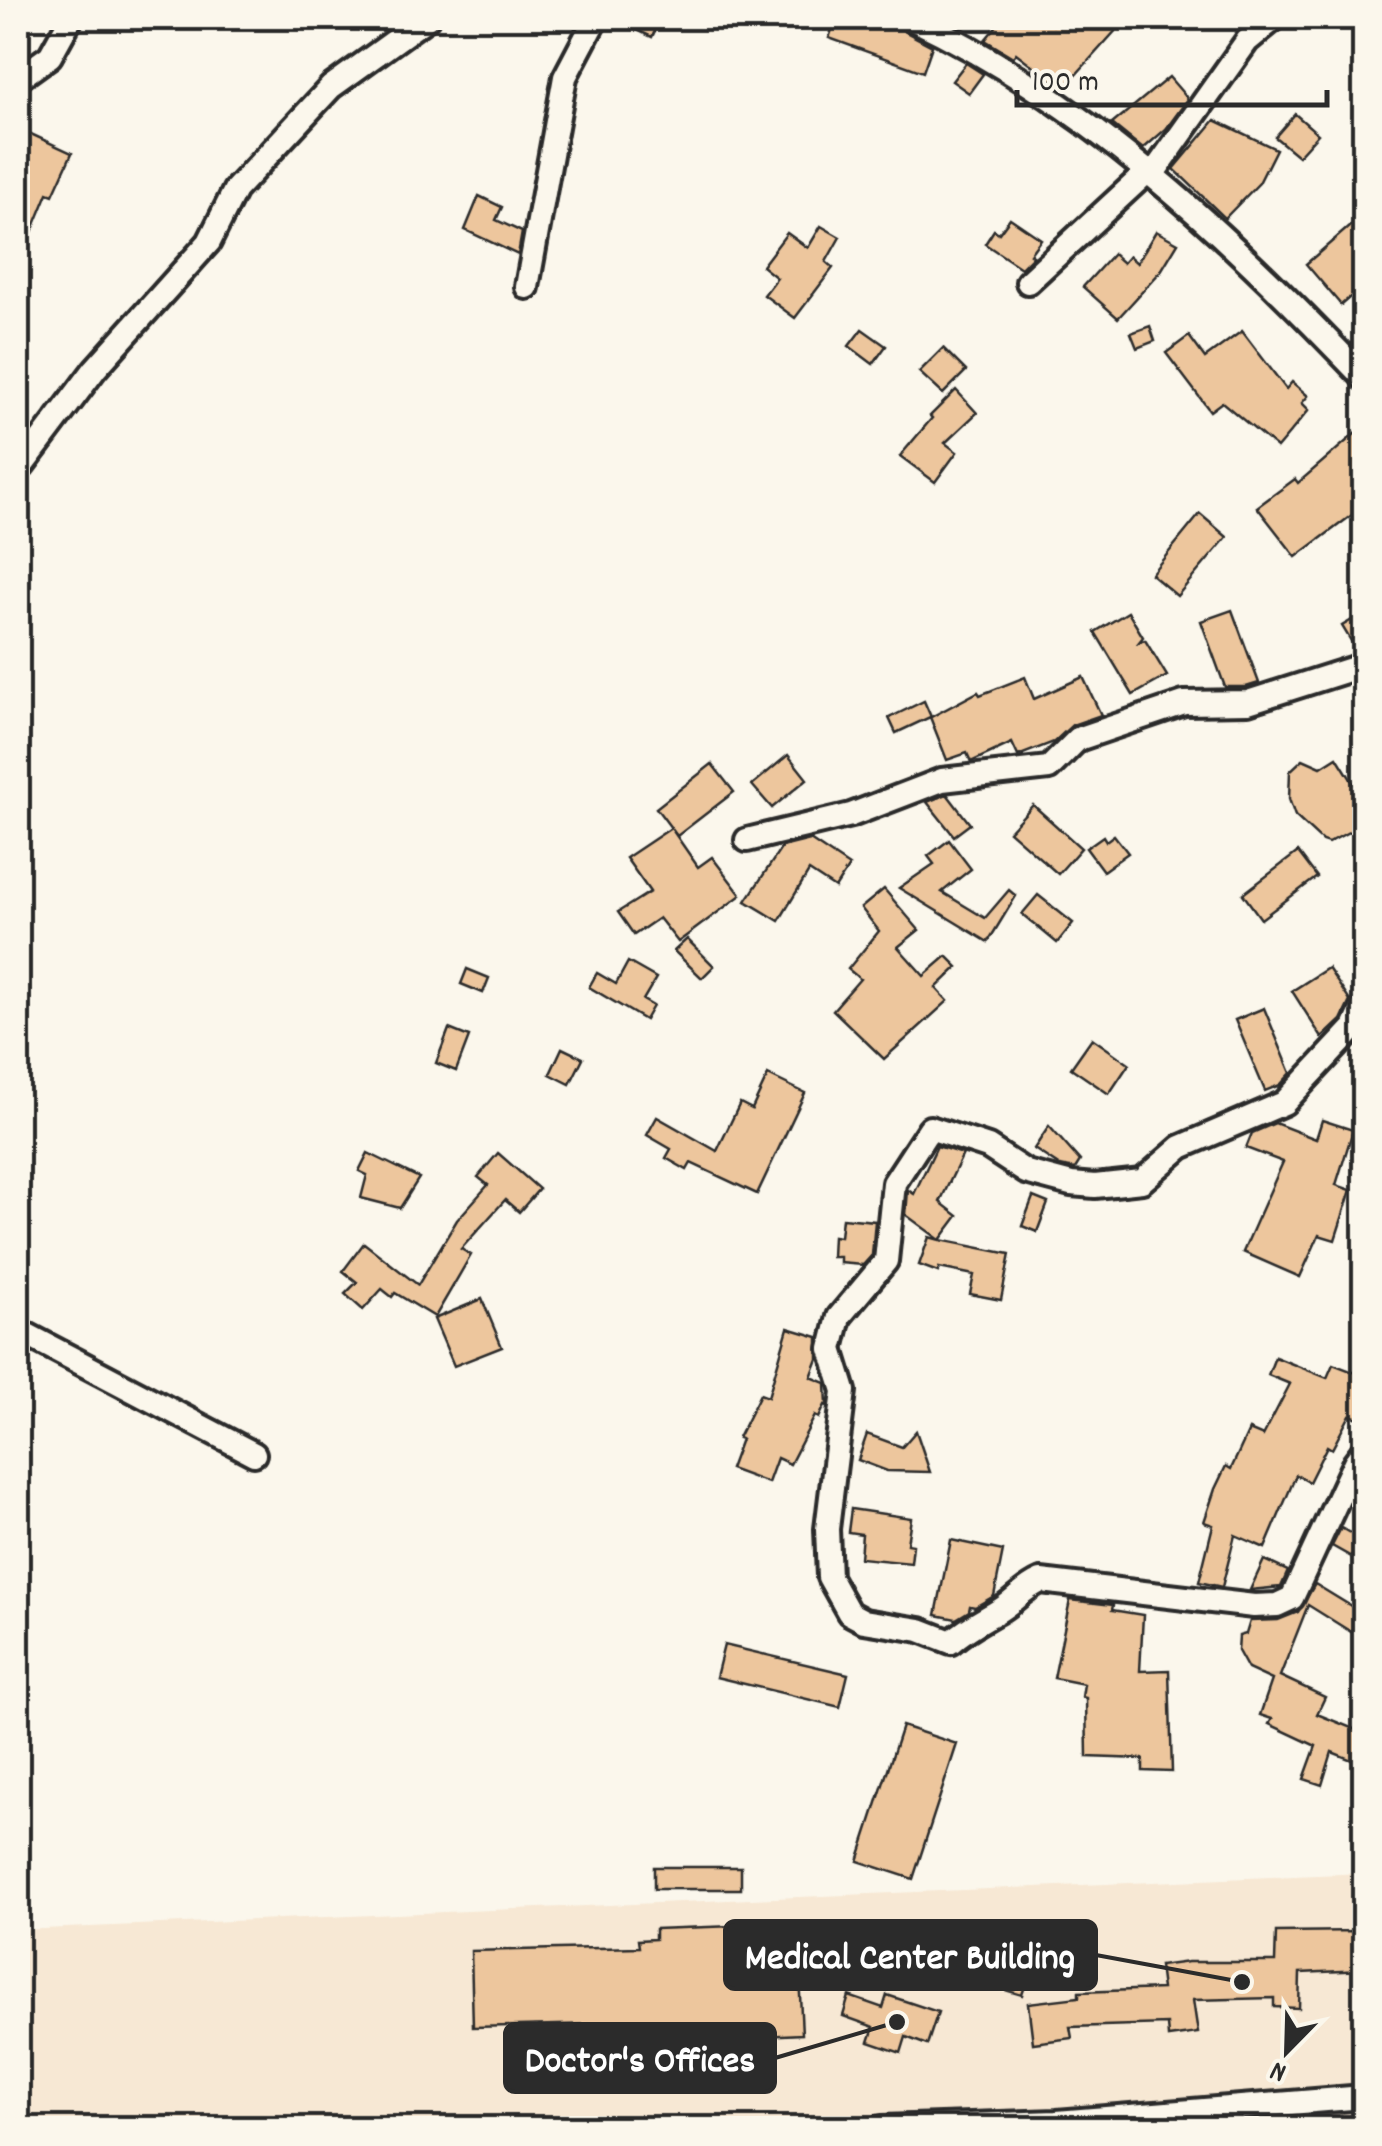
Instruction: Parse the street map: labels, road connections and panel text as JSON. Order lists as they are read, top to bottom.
{
  "places": ["Medical Center Building", "Doctor's Offices"],
  "scale_bar": "100 m",
  "north": "bottom left"
}
